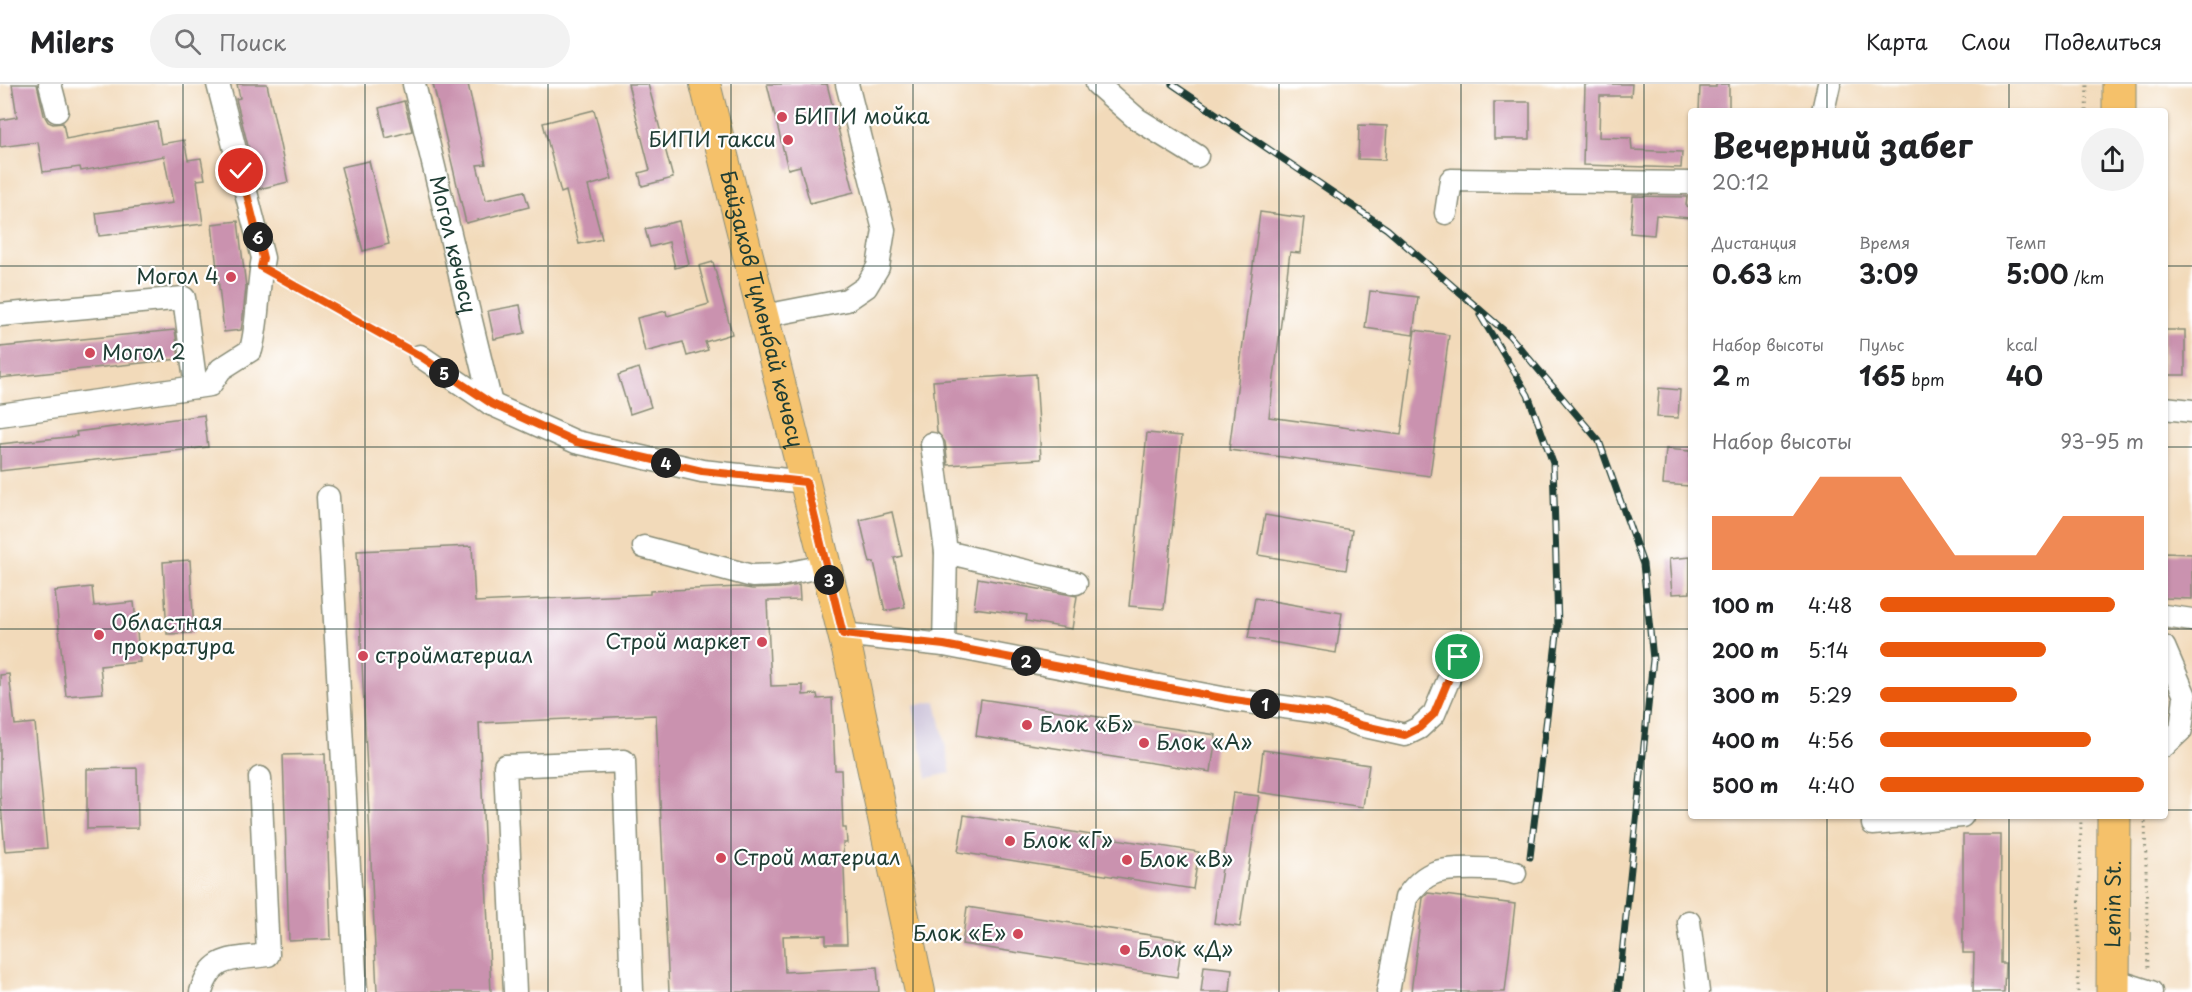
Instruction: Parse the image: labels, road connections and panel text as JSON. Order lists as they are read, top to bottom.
{
  "streets": {
    "highway": ["Lenin St."],
    "main road": ["Байзаков Түмөнбай көчөсү"],
    "street": ["Могол көчөсү"]
  },
  "places": [
    "БИПИ мойка",
    "БИПИ такси",
    "Могол 4",
    "Могол 2",
    "Областная прократура",
    "Строй маркет",
    "стройматериал",
    "Блок «Б»",
    "Блок «А»",
    "Блок «Г»",
    "Строй материал",
    "Блок «В»",
    "Блок «Е»",
    "Блок «Д»"
  ],
  "page": {
    "header": "Milers",
    "search": "Поиск",
    "nav": ["Карта", "Слои", "Поделиться"],
    "heading": ["Вечерний забег", "20:12"],
    "stats": [
      ["Дистанция", "0.63 km"],
      ["Время", "3:09"],
      ["Темп", "5:00 /km"],
      ["Набор высоты", "2 m"],
      ["Пульс", "165 bpm"],
      ["kcal", "40"]
    ],
    "pins": [
      "6",
      "5",
      "4",
      "3",
      "2",
      "1"
    ],
    "chart": ["Набор высоты", "93–95 m"],
    "list": [
      {
        "name": "100 m",
        "note": "4:48"
      },
      {
        "name": "200 m",
        "note": "5:14"
      },
      {
        "name": "300 m",
        "note": "5:29"
      },
      {
        "name": "400 m",
        "note": "4:56"
      },
      {
        "name": "500 m",
        "note": "4:40"
      }
    ]
  }
}
